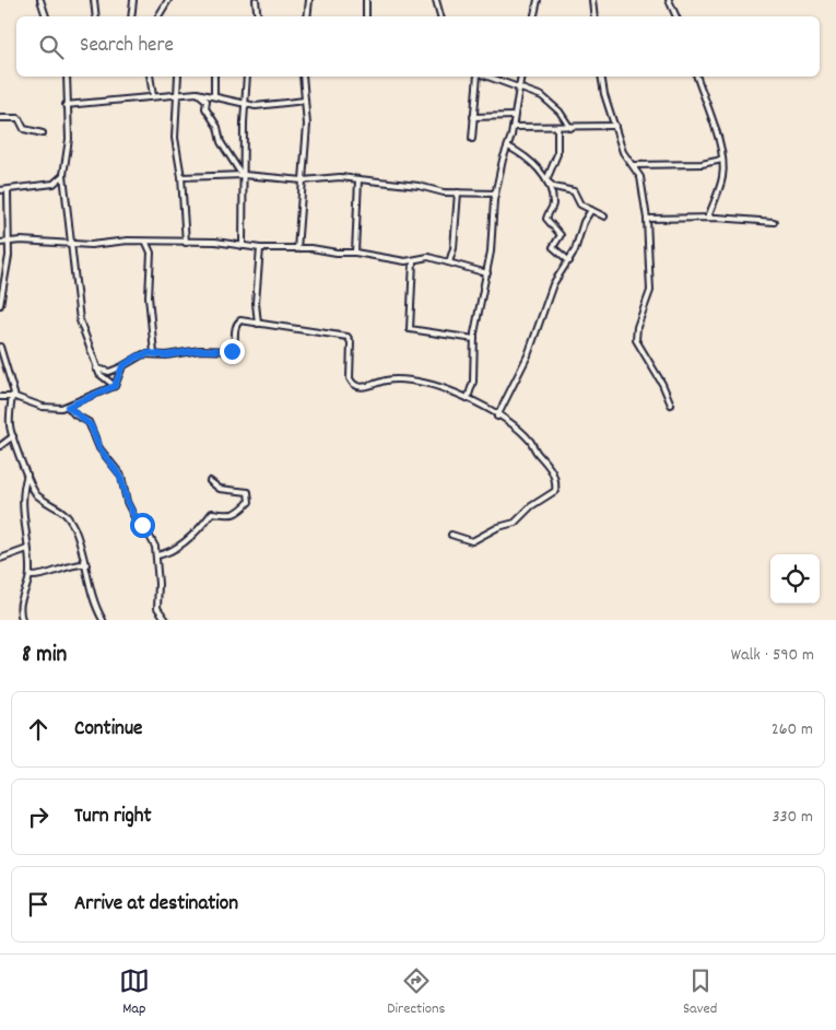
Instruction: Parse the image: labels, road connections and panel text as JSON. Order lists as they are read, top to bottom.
{
  "page": {
    "search": "Search here",
    "heading": ["8 min", "Walk · 590 m"],
    "list": [
      ["Continue", "260 m"],
      ["Turn right", "330 m"],
      "Arrive at destination"
    ],
    "nav": ["Map", "Directions", "Saved"]
  }
}
